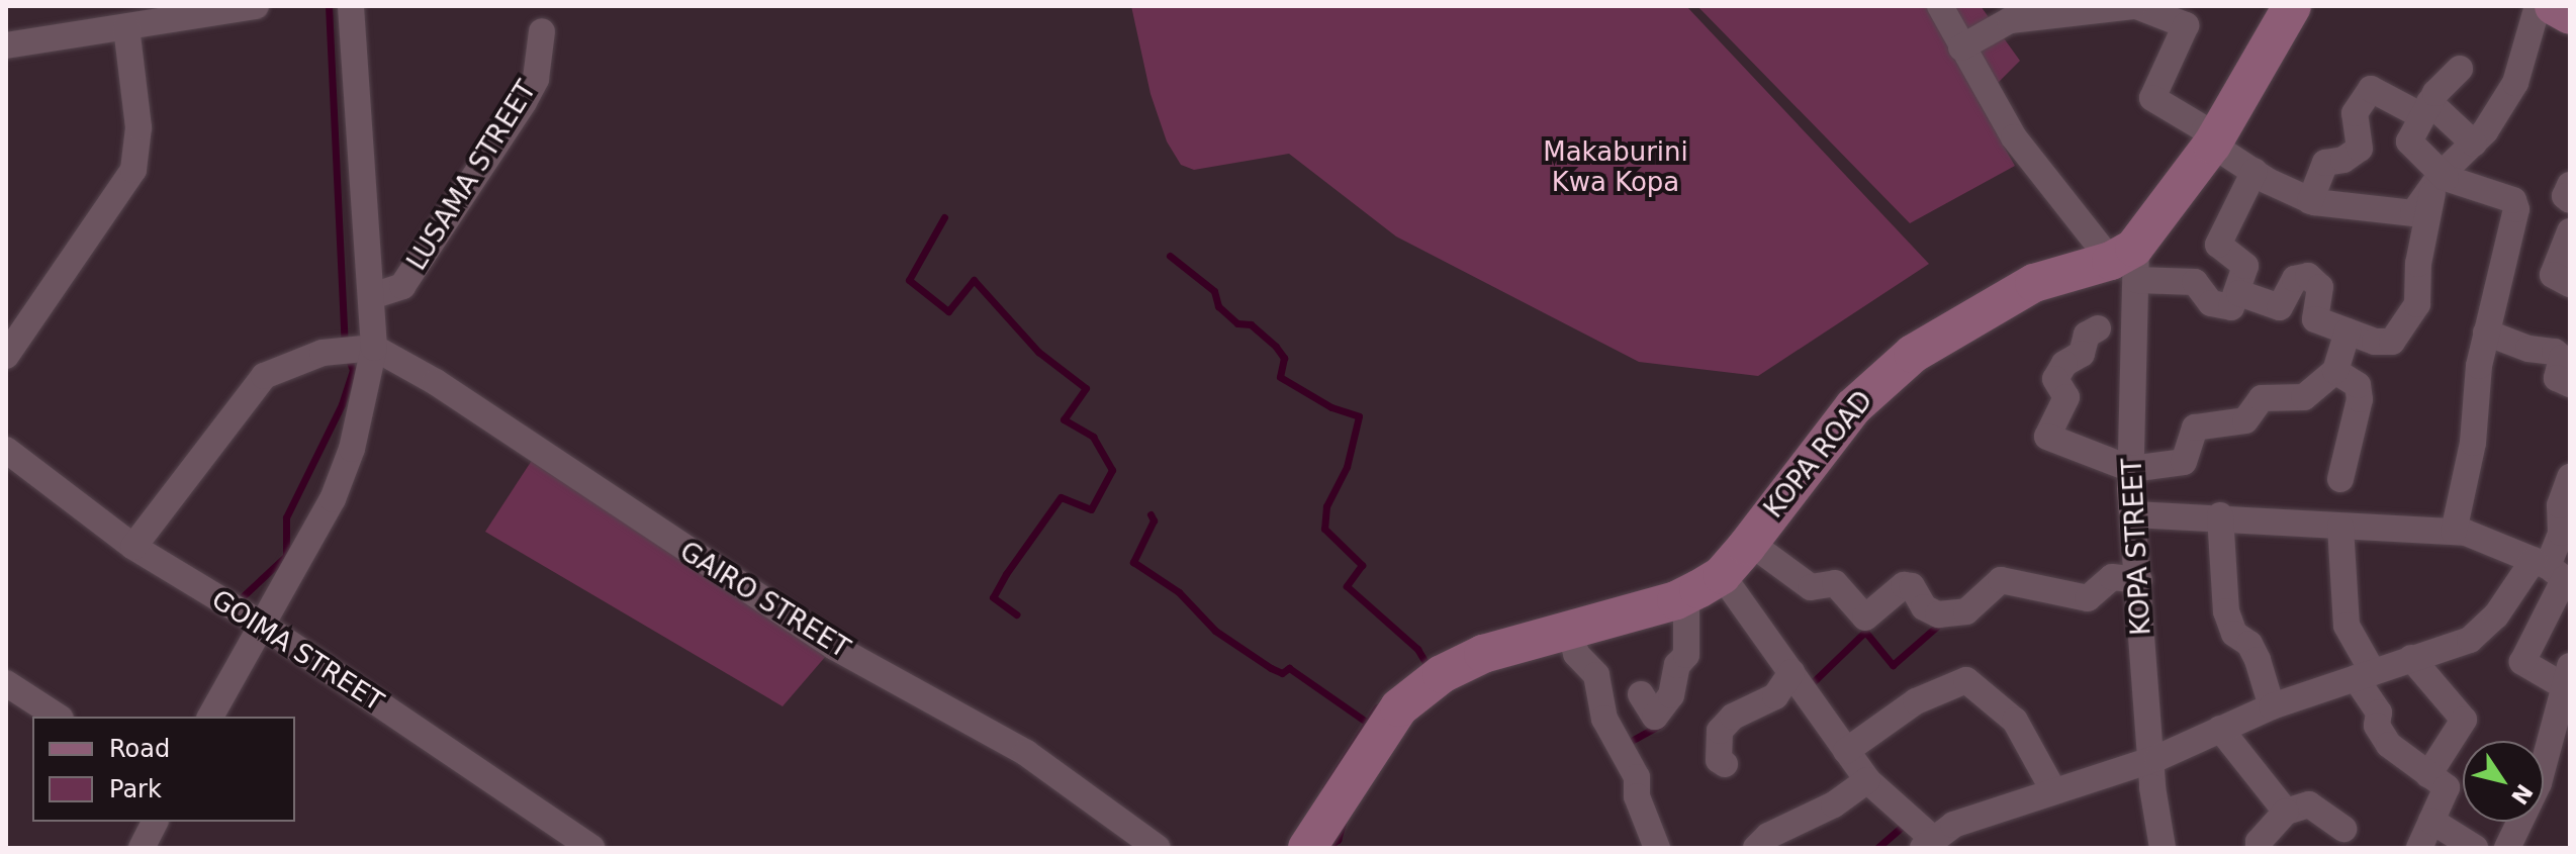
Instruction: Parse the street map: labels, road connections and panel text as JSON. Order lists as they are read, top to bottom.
{
  "streets": {
    "street": [
      "LUSAMA STREET",
      "KOPA ROAD",
      "KOPA STREET",
      "GAIRO STREET",
      "GOIMA STREET"
    ]
  },
  "crossings": [
    ["KOPA ROAD", "KOPA STREET"]
  ],
  "parks": ["Makaburini Kwa Kopa"],
  "legend": ["Road", "Park"],
  "north": "bottom right"
}
